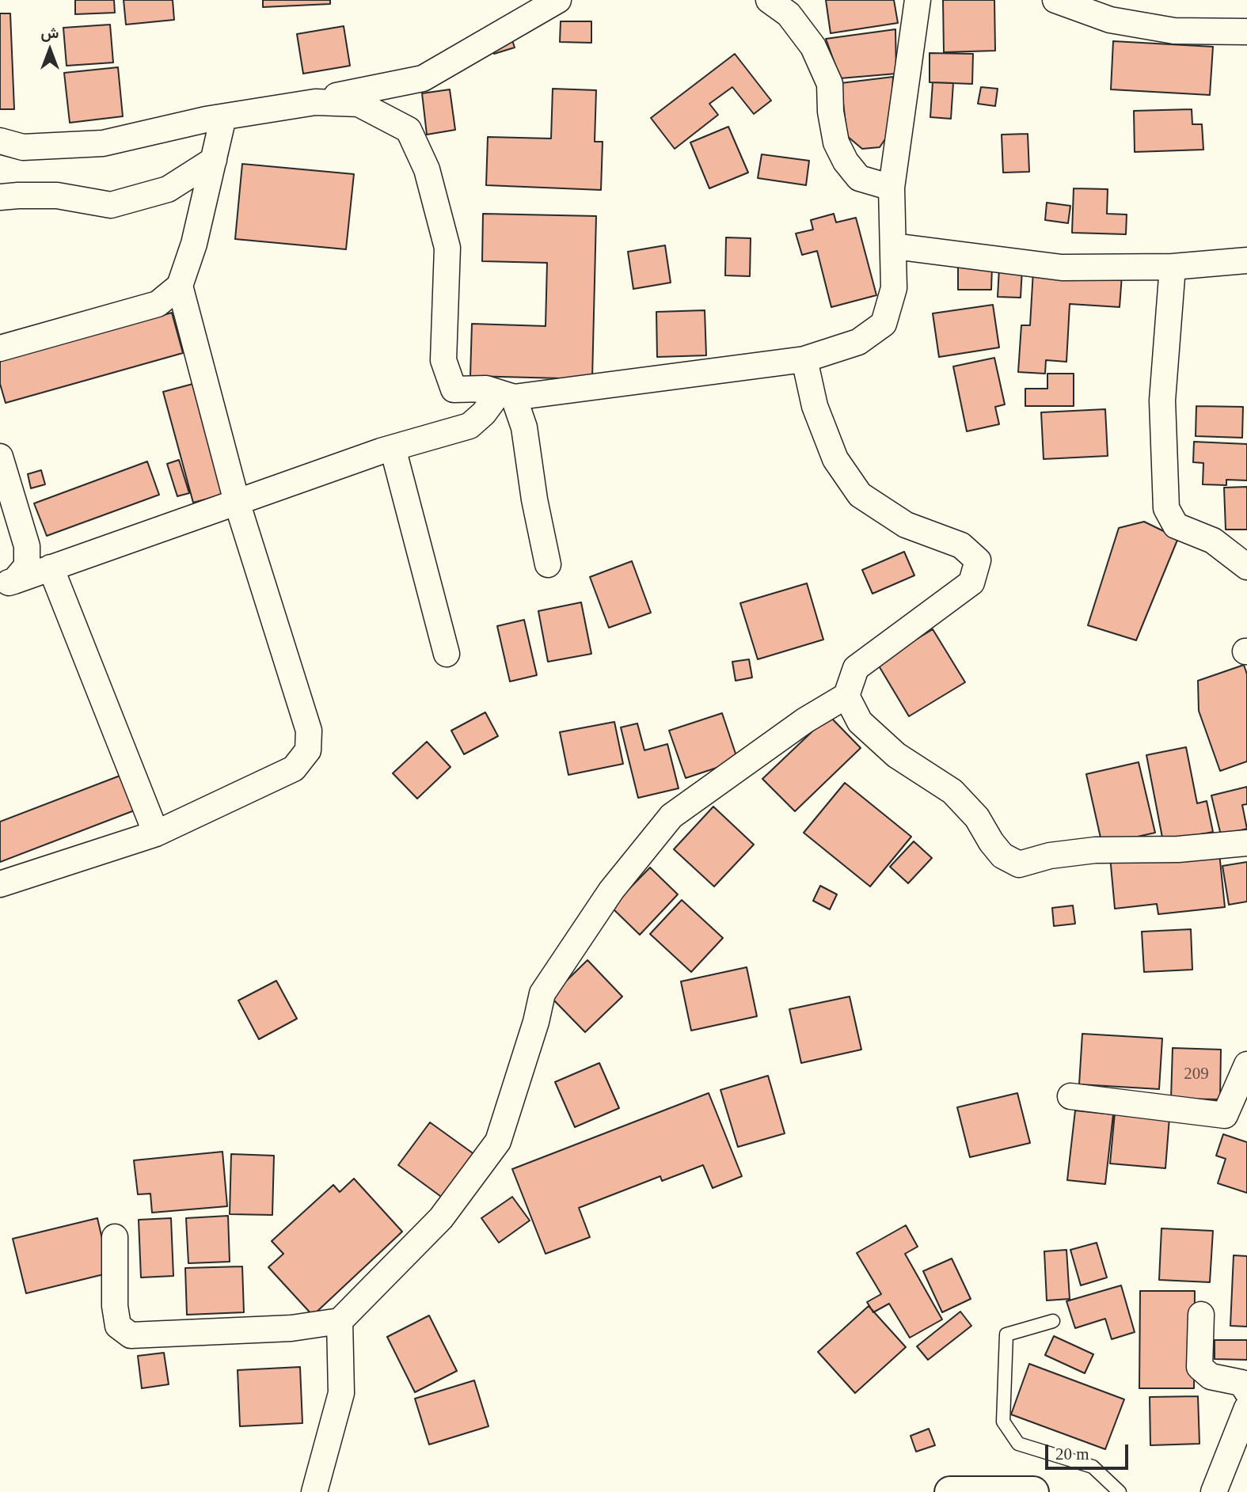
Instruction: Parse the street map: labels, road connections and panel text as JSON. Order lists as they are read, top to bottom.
{
  "house_numbers": ["209"],
  "scale_bar": "20 m",
  "north": "top"
}
